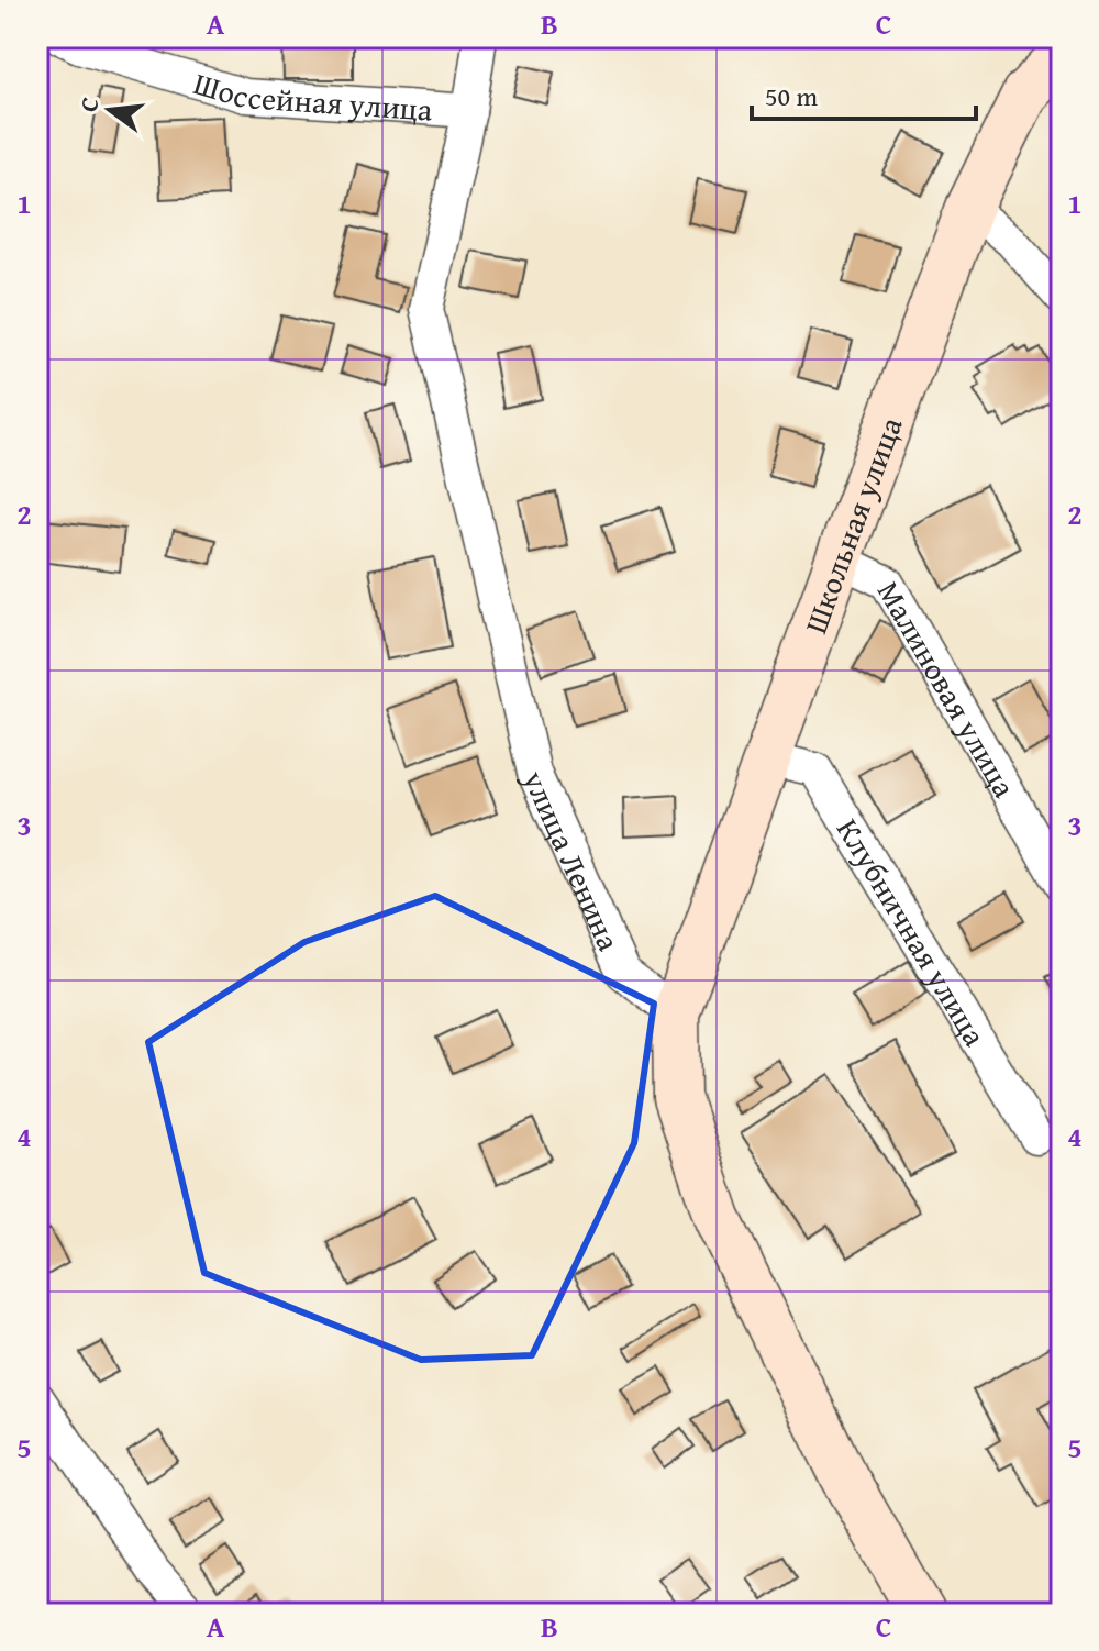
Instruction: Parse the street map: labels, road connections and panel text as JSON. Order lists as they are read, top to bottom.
{
  "streets": {
    "street": [
      "Шоссейная улица",
      "Школьная улица",
      "Малиновая улица",
      "улица Ленина",
      "Клубничная улица"
    ]
  },
  "crossings": [
    ["Шоссейная улица", "улица Ленина"],
    ["Школьная улица", "Малиновая улица"],
    ["Школьная улица", "улица Ленина"],
    ["Школьная улица", "Клубничная улица"]
  ],
  "scale_bar": "50 m",
  "north": "left",
  "grid": {
    "columns": ["A", "B", "C"],
    "rows": [
      "1",
      "2",
      "3",
      "4",
      "5"
    ]
  }
}
